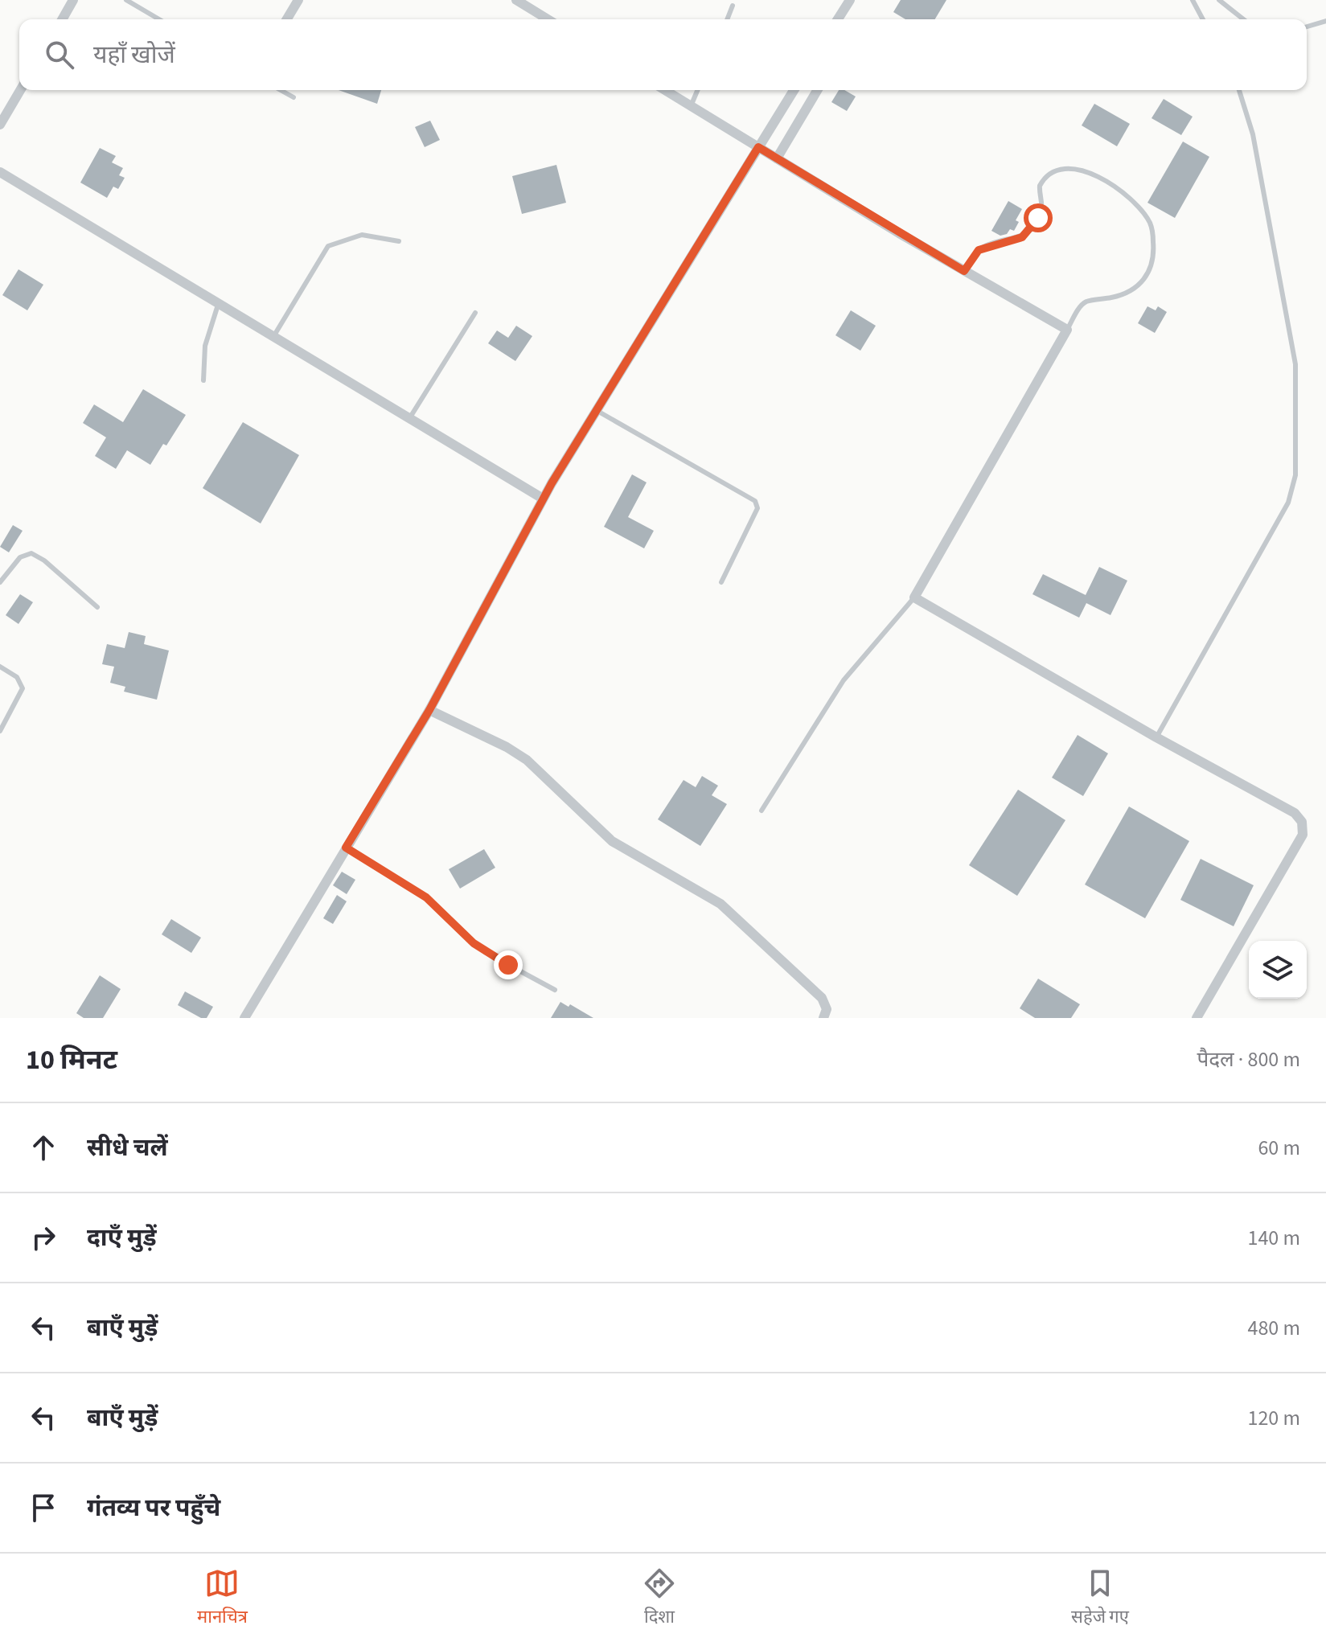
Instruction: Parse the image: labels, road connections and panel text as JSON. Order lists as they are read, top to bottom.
{
  "page": {
    "search": "यहाँ खोजें",
    "heading": ["10 मिनट", "पैदल · 800 m"],
    "list": [
      ["सीधे चलें", "60 m"],
      ["दाएँ मुड़ें", "140 m"],
      ["बाएँ मुड़ें", "480 m"],
      ["बाएँ मुड़ें", "120 m"],
      "गंतव्य पर पहुँचे"
    ],
    "nav": ["मानचित्र", "दिशा", "सहेजे गए"]
  }
}
